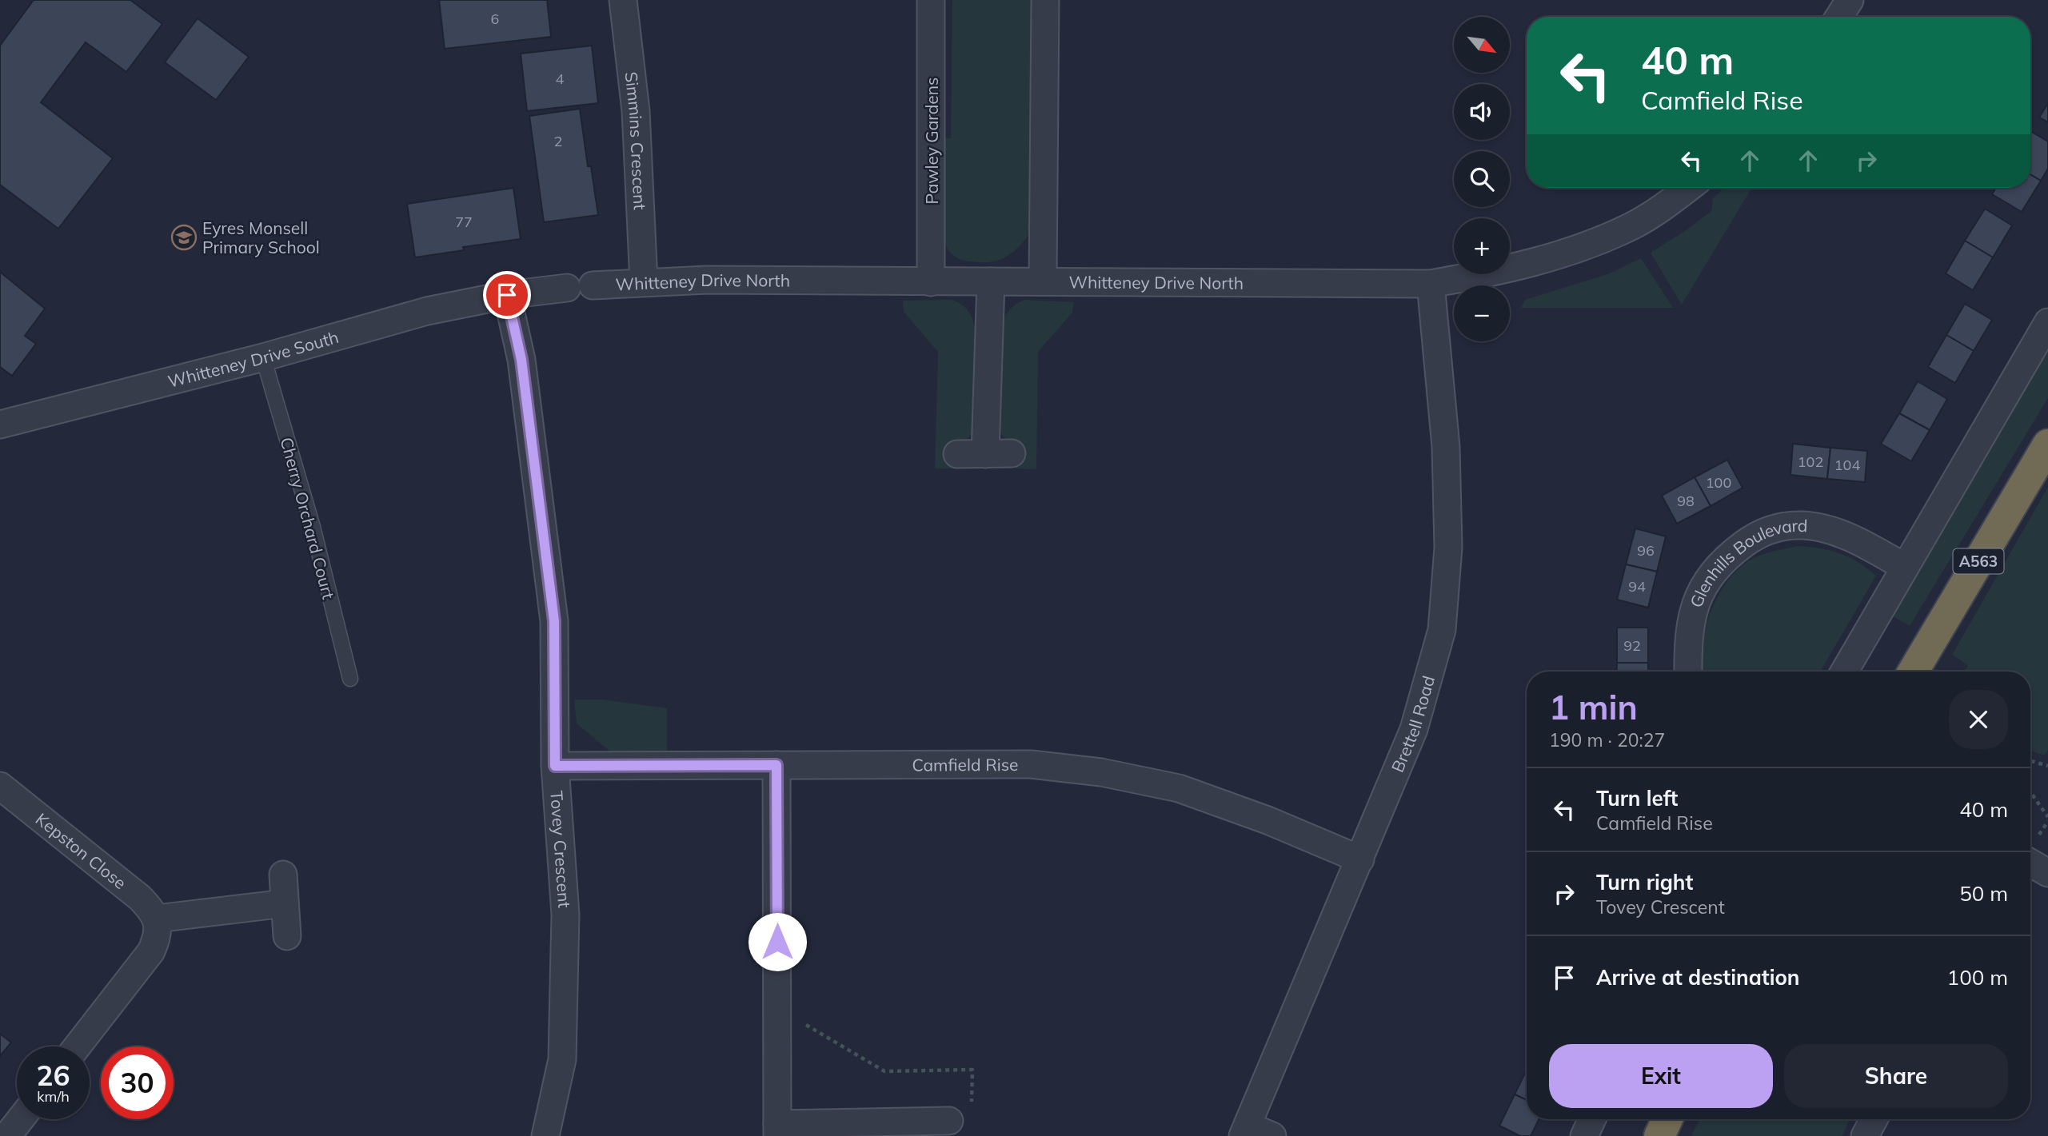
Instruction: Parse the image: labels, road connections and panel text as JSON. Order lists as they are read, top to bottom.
{
  "streets": {
    "highway": ["A563"],
    "street": [
      "Simmins Crescent",
      "Pawley Gardens",
      "Whitteney Drive North",
      "Whitteney Drive South",
      "Glenhills Boulevard",
      "Brettell Road",
      "Camfield Rise",
      "Tovey Crescent",
      "Kepston Close"
    ],
    "lane": ["Cherry Orchard Court"]
  },
  "crossings": [
    ["Simmins Crescent", "Whitteney Drive North"],
    ["Pawley Gardens", "Whitteney Drive North"],
    ["Whitteney Drive North", "Whitteney Drive South"],
    ["Whitteney Drive North", "Brettell Road"],
    ["Whitteney Drive North", "Tovey Crescent"],
    ["Whitteney Drive South", "Cherry Orchard Court"],
    ["Whitteney Drive South", "Tovey Crescent"],
    ["Brettell Road", "Camfield Rise"],
    ["Camfield Rise", "Tovey Crescent"]
  ],
  "places": {
    "school or university": ["Eyres Monsell Primary School"]
  },
  "house_numbers": [
    "6",
    "4",
    "2",
    "77",
    "102",
    "104",
    "100",
    "98",
    "96",
    "94",
    "92"
  ],
  "north": "bottom right",
  "page": {
    "map_buttons": ["+", "−"],
    "turn": ["40 m", "Camfield Rise"],
    "heading": ["1 min", "190 m · 20:27"],
    "list": [
      {
        "name": "Turn left",
        "note": "Camfield Rise",
        "value": "40 m"
      },
      {
        "name": "Turn right",
        "note": "Tovey Crescent",
        "value": "50 m"
      },
      {
        "name": "Arrive at destination",
        "value": "100 m"
      }
    ],
    "buttons": ["Exit", "Share"],
    "speed": "26 km/h",
    "limit": "30"
  }
}
